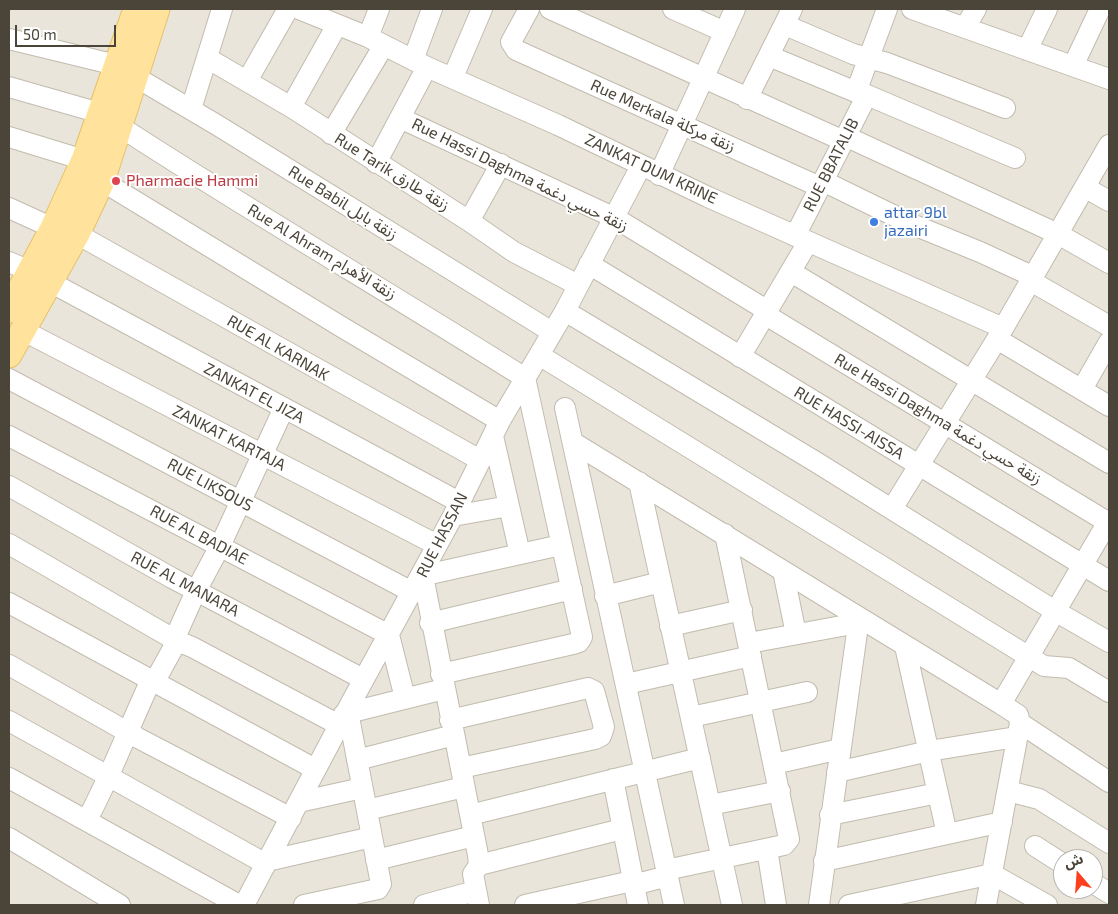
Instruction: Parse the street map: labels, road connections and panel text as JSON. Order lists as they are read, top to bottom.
{
  "streets": {
    "street": [
      "Rue Merkala زنقة مركلة",
      "RUE BBATALIB",
      "ZANKAT DUM KRINE",
      "Rue Tarik زنقة طارق",
      "Rue Hassi Daghma زنقة حسي دغمة",
      "Rue Babil زنقة بابل",
      "Rue Al Ahram زنقة الأهرام",
      "RUE AL KARNAK",
      "ZANKAT EL JIZA",
      "RUE HASSI-AISSA",
      "ZANKAT KARTAJA",
      "RUE LIKSOUS",
      "RUE AL BADIAE",
      "RUE HASSAN",
      "RUE AL MANARA"
    ]
  },
  "crossings": [
    ["Rue Merkala زنقة مركلة", "RUE BBATALIB"],
    ["RUE BBATALIB", "ZANKAT DUM KRINE"],
    ["RUE BBATALIB", "Rue Hassi Daghma زنقة حسي دغمة"],
    ["RUE BBATALIB", "RUE HASSI-AISSA"],
    ["ZANKAT DUM KRINE", "RUE HASSAN"],
    ["Rue Tarik زنقة طارق", "RUE HASSAN"],
    ["Rue Hassi Daghma زنقة حسي دغمة", "RUE HASSAN"],
    ["Rue Babil زنقة بابل", "RUE HASSAN"],
    ["Rue Al Ahram زنقة الأهرام", "RUE HASSAN"],
    ["RUE AL KARNAK", "RUE HASSAN"],
    ["ZANKAT EL JIZA", "RUE HASSAN"],
    ["RUE HASSI-AISSA", "RUE HASSAN"],
    ["ZANKAT KARTAJA", "RUE HASSAN"],
    ["RUE LIKSOUS", "RUE HASSAN"],
    ["RUE AL BADIAE", "RUE HASSAN"],
    ["RUE HASSAN", "RUE AL MANARA"]
  ],
  "places": ["Pharmacie Hammi", "attar 9bl jazairi"],
  "scale_bar": "50 m",
  "north": "top"
}
